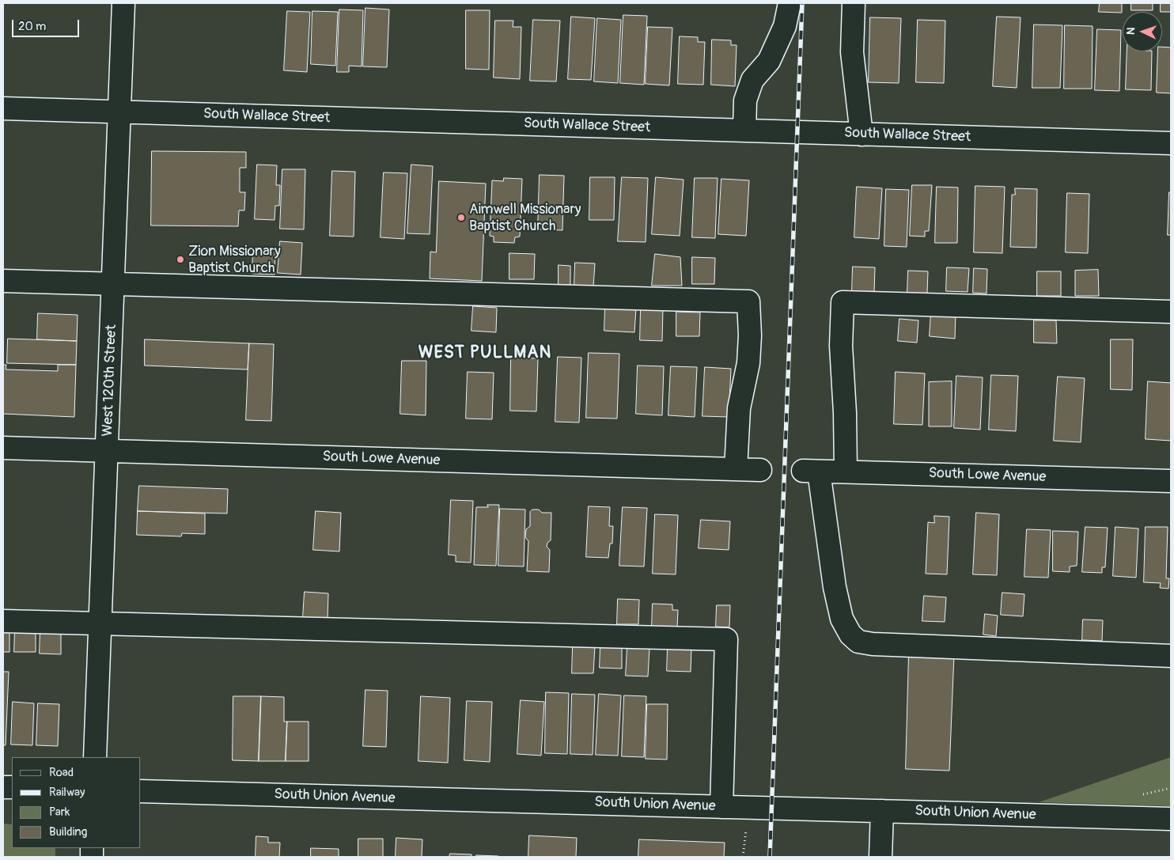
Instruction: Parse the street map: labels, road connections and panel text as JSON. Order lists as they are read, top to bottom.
{
  "streets": {
    "street": [
      "South Wallace Street",
      "West 120th Street",
      "South Lowe Avenue",
      "South Union Avenue"
    ]
  },
  "crossings": [
    ["South Wallace Street", "West 120th Street"],
    ["West 120th Street", "South Lowe Avenue"]
  ],
  "districts": ["WEST PULLMAN"],
  "places": ["Aimwell Missionary Baptist Church", "Zion Missionary Baptist Church"],
  "legend": [
    "Road",
    "Railway",
    "Park",
    "Building"
  ],
  "scale_bar": "20 m",
  "north": "left"
}
